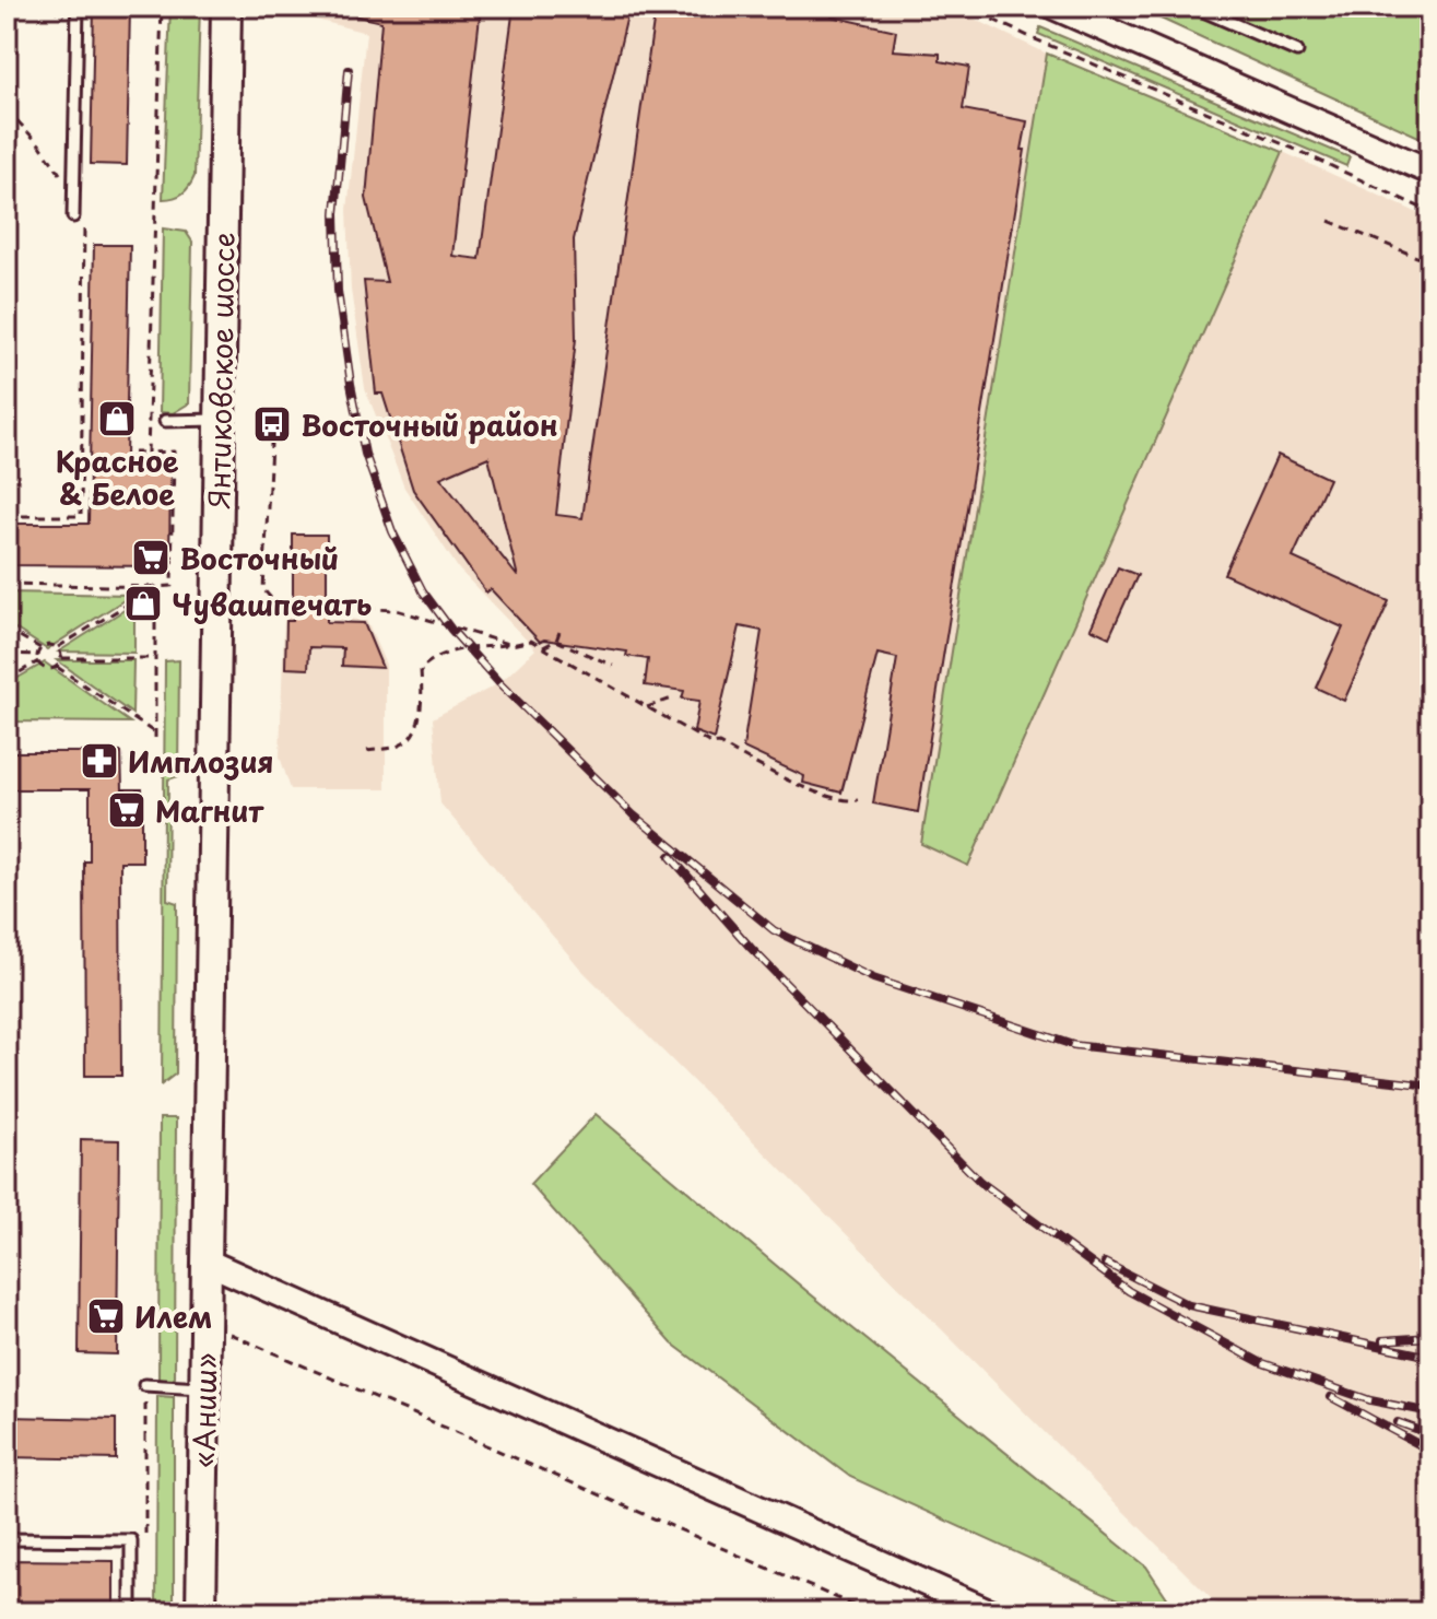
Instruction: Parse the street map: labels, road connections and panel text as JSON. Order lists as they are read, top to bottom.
{
  "streets": {
    "main road": ["Янтиковское шоссе", "«Аниш»"]
  },
  "crossings": [
    ["Янтиковское шоссе", "«Аниш»"]
  ],
  "places": {
    "shop": ["Красное & Белое", "Чувашпечать"],
    "bus stop": ["Восточный район"],
    "supermarket": ["Восточный", "Магнит", "Илем"],
    "pharmacy": ["Имплозия"]
  }
}
